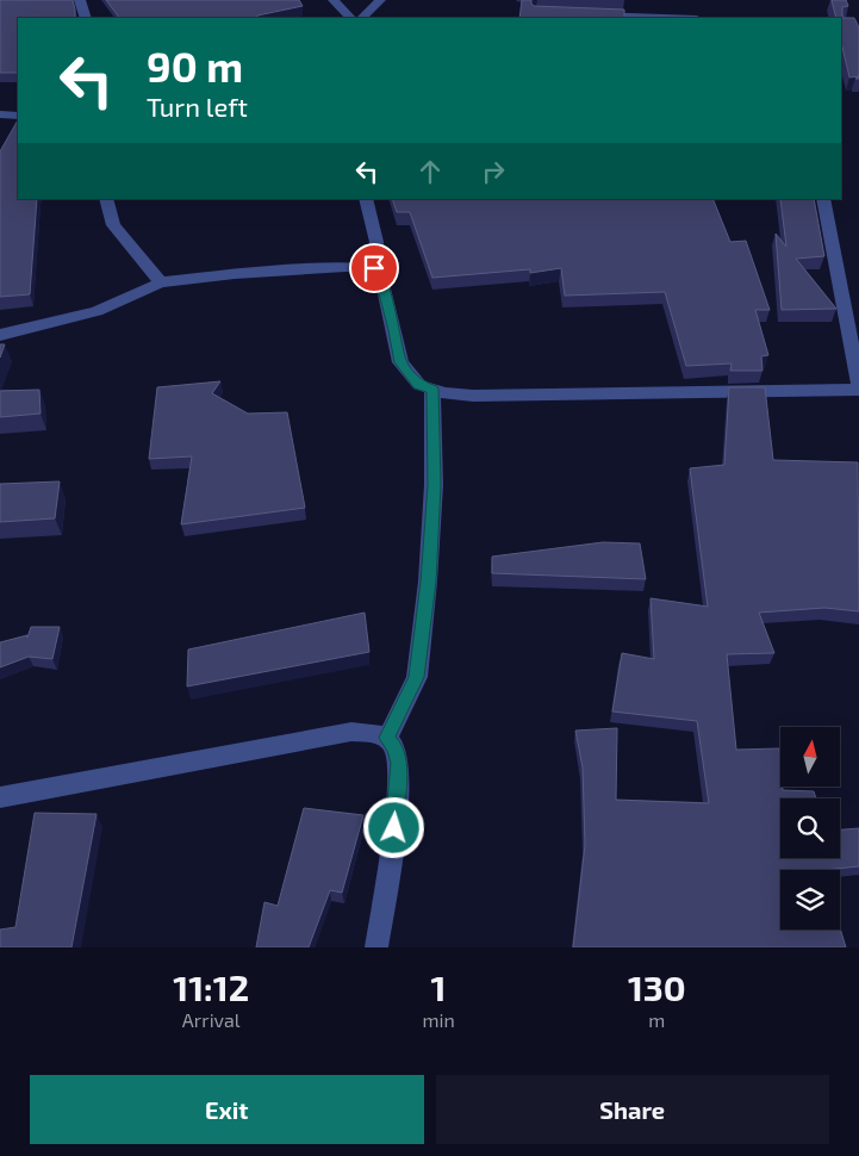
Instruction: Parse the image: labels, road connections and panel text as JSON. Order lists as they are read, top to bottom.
{
  "north": "top",
  "page": {
    "turn": ["90 m", "Turn left"],
    "eta": [
      "11:12",
      "Arrival",
      "1",
      "min",
      "130",
      "m"
    ],
    "buttons": ["Exit", "Share"]
  }
}
